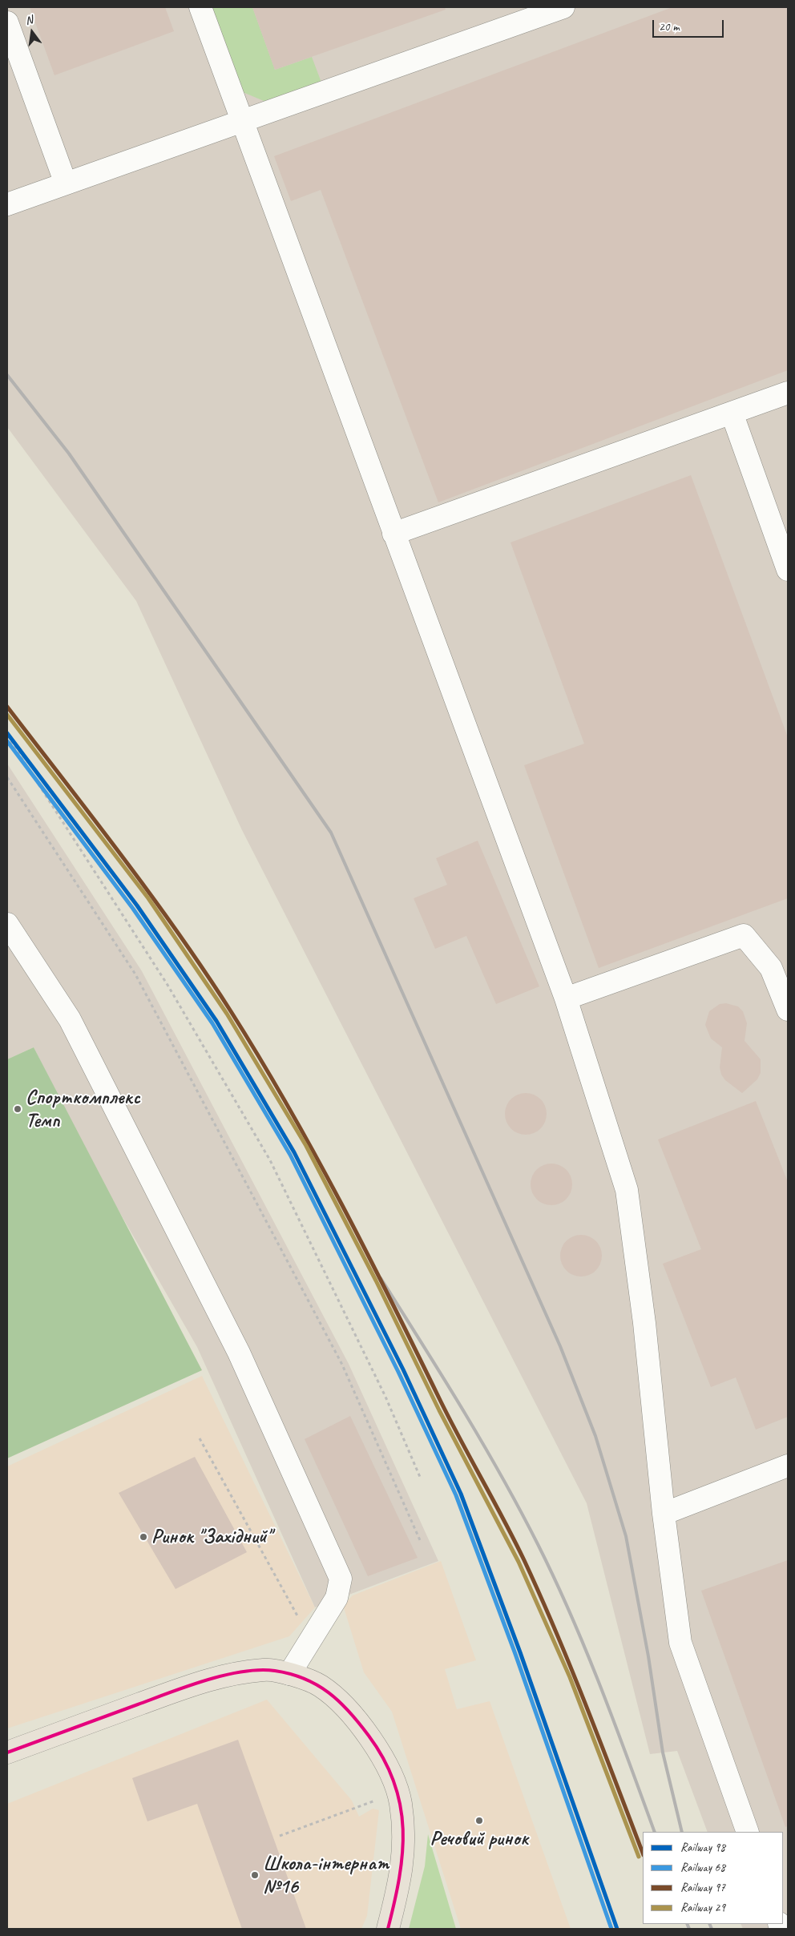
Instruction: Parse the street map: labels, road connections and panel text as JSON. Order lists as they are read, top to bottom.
{
  "places": [
    "Спорткомплекс Темп",
    "Ринок \"Західний\"",
    "Речовий ринок",
    "Школа-інтернат №16"
  ],
  "lines": [
    "rail line 97",
    "rail line 29",
    "rail line 98",
    "rail line 68",
    "transit line 97"
  ],
  "legend": [
    "Railway 98",
    "Railway 68",
    "Railway 97",
    "Railway 29"
  ],
  "scale_bar": "20 m",
  "north": "top"
}
